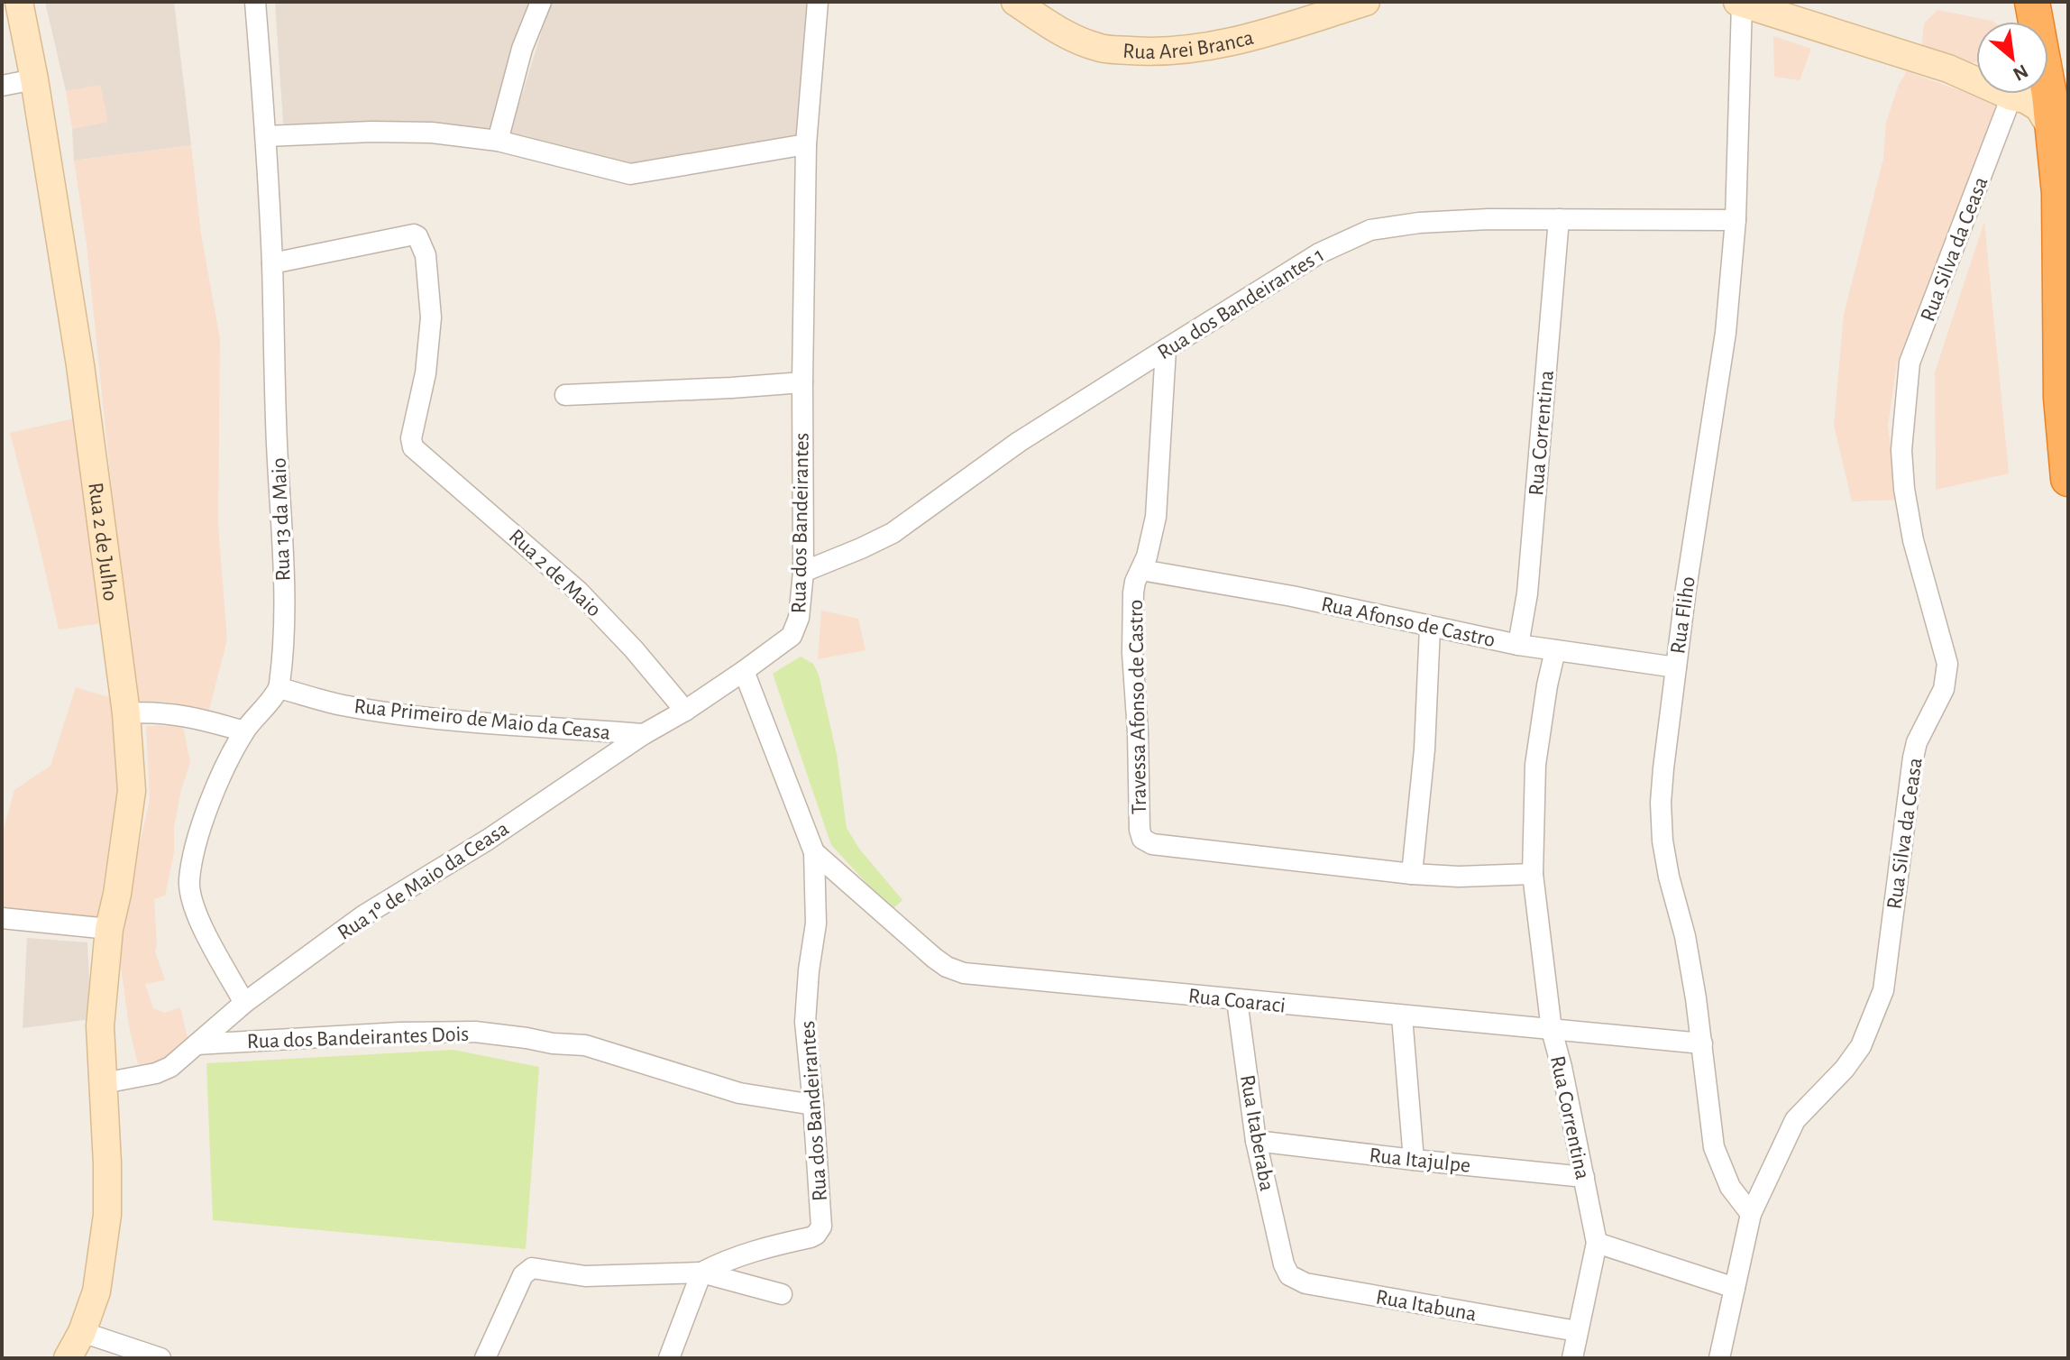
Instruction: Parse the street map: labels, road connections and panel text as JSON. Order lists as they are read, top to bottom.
{
  "streets": {
    "main road": ["Rua Arei Branca", "Rua 2 de Julho"],
    "street": [
      "Rua Silva da Ceasa",
      "Rua dos Bandeirantes 1",
      "Rua Correntina",
      "Rua 13 da Maio",
      "Rua dos Bandeirantes",
      "Rua 2 de Maio",
      "Rua Fliho",
      "Rua Afonso de Castro",
      "Travessa Afonso de Castro",
      "Rua Primeiro de Maio da Ceasa",
      "Rua 1º de Maio da Ceasa",
      "Rua Coaraci",
      "Rua dos Bandeirantes Dois",
      "Rua Itaberaba",
      "Rua Itajulpe",
      "Rua Itabuna"
    ]
  },
  "crossings": [
    ["Rua Silva da Ceasa", "Rua Fliho"],
    ["Rua dos Bandeirantes 1", "Rua Correntina"],
    ["Rua dos Bandeirantes 1", "Rua dos Bandeirantes"],
    ["Rua dos Bandeirantes 1", "Rua Fliho"],
    ["Rua dos Bandeirantes 1", "Travessa Afonso de Castro"],
    ["Rua Correntina", "Rua Afonso de Castro"],
    ["Rua Correntina", "Travessa Afonso de Castro"],
    ["Rua Correntina", "Rua Coaraci"],
    ["Rua Correntina", "Rua Itajulpe"],
    ["Rua Correntina", "Rua Itabuna"],
    ["Rua 13 da Maio", "Rua 2 de Maio"],
    ["Rua 13 da Maio", "Rua Primeiro de Maio da Ceasa"],
    ["Rua dos Bandeirantes", "Rua 1º de Maio da Ceasa"],
    ["Rua dos Bandeirantes", "Rua Coaraci"],
    ["Rua dos Bandeirantes", "Rua dos Bandeirantes Dois"],
    ["Rua 2 de Julho", "Rua 1º de Maio da Ceasa"],
    ["Rua 2 de Maio", "Rua 1º de Maio da Ceasa"],
    ["Rua Fliho", "Rua Afonso de Castro"],
    ["Rua Fliho", "Rua Coaraci"],
    ["Rua Afonso de Castro", "Travessa Afonso de Castro"],
    ["Rua Primeiro de Maio da Ceasa", "Rua 1º de Maio da Ceasa"],
    ["Rua 1º de Maio da Ceasa", "Rua dos Bandeirantes Dois"],
    ["Rua Coaraci", "Rua Itaberaba"],
    ["Rua Itaberaba", "Rua Itajulpe"],
    ["Rua Itaberaba", "Rua Itabuna"]
  ],
  "north": "bottom right"
}
